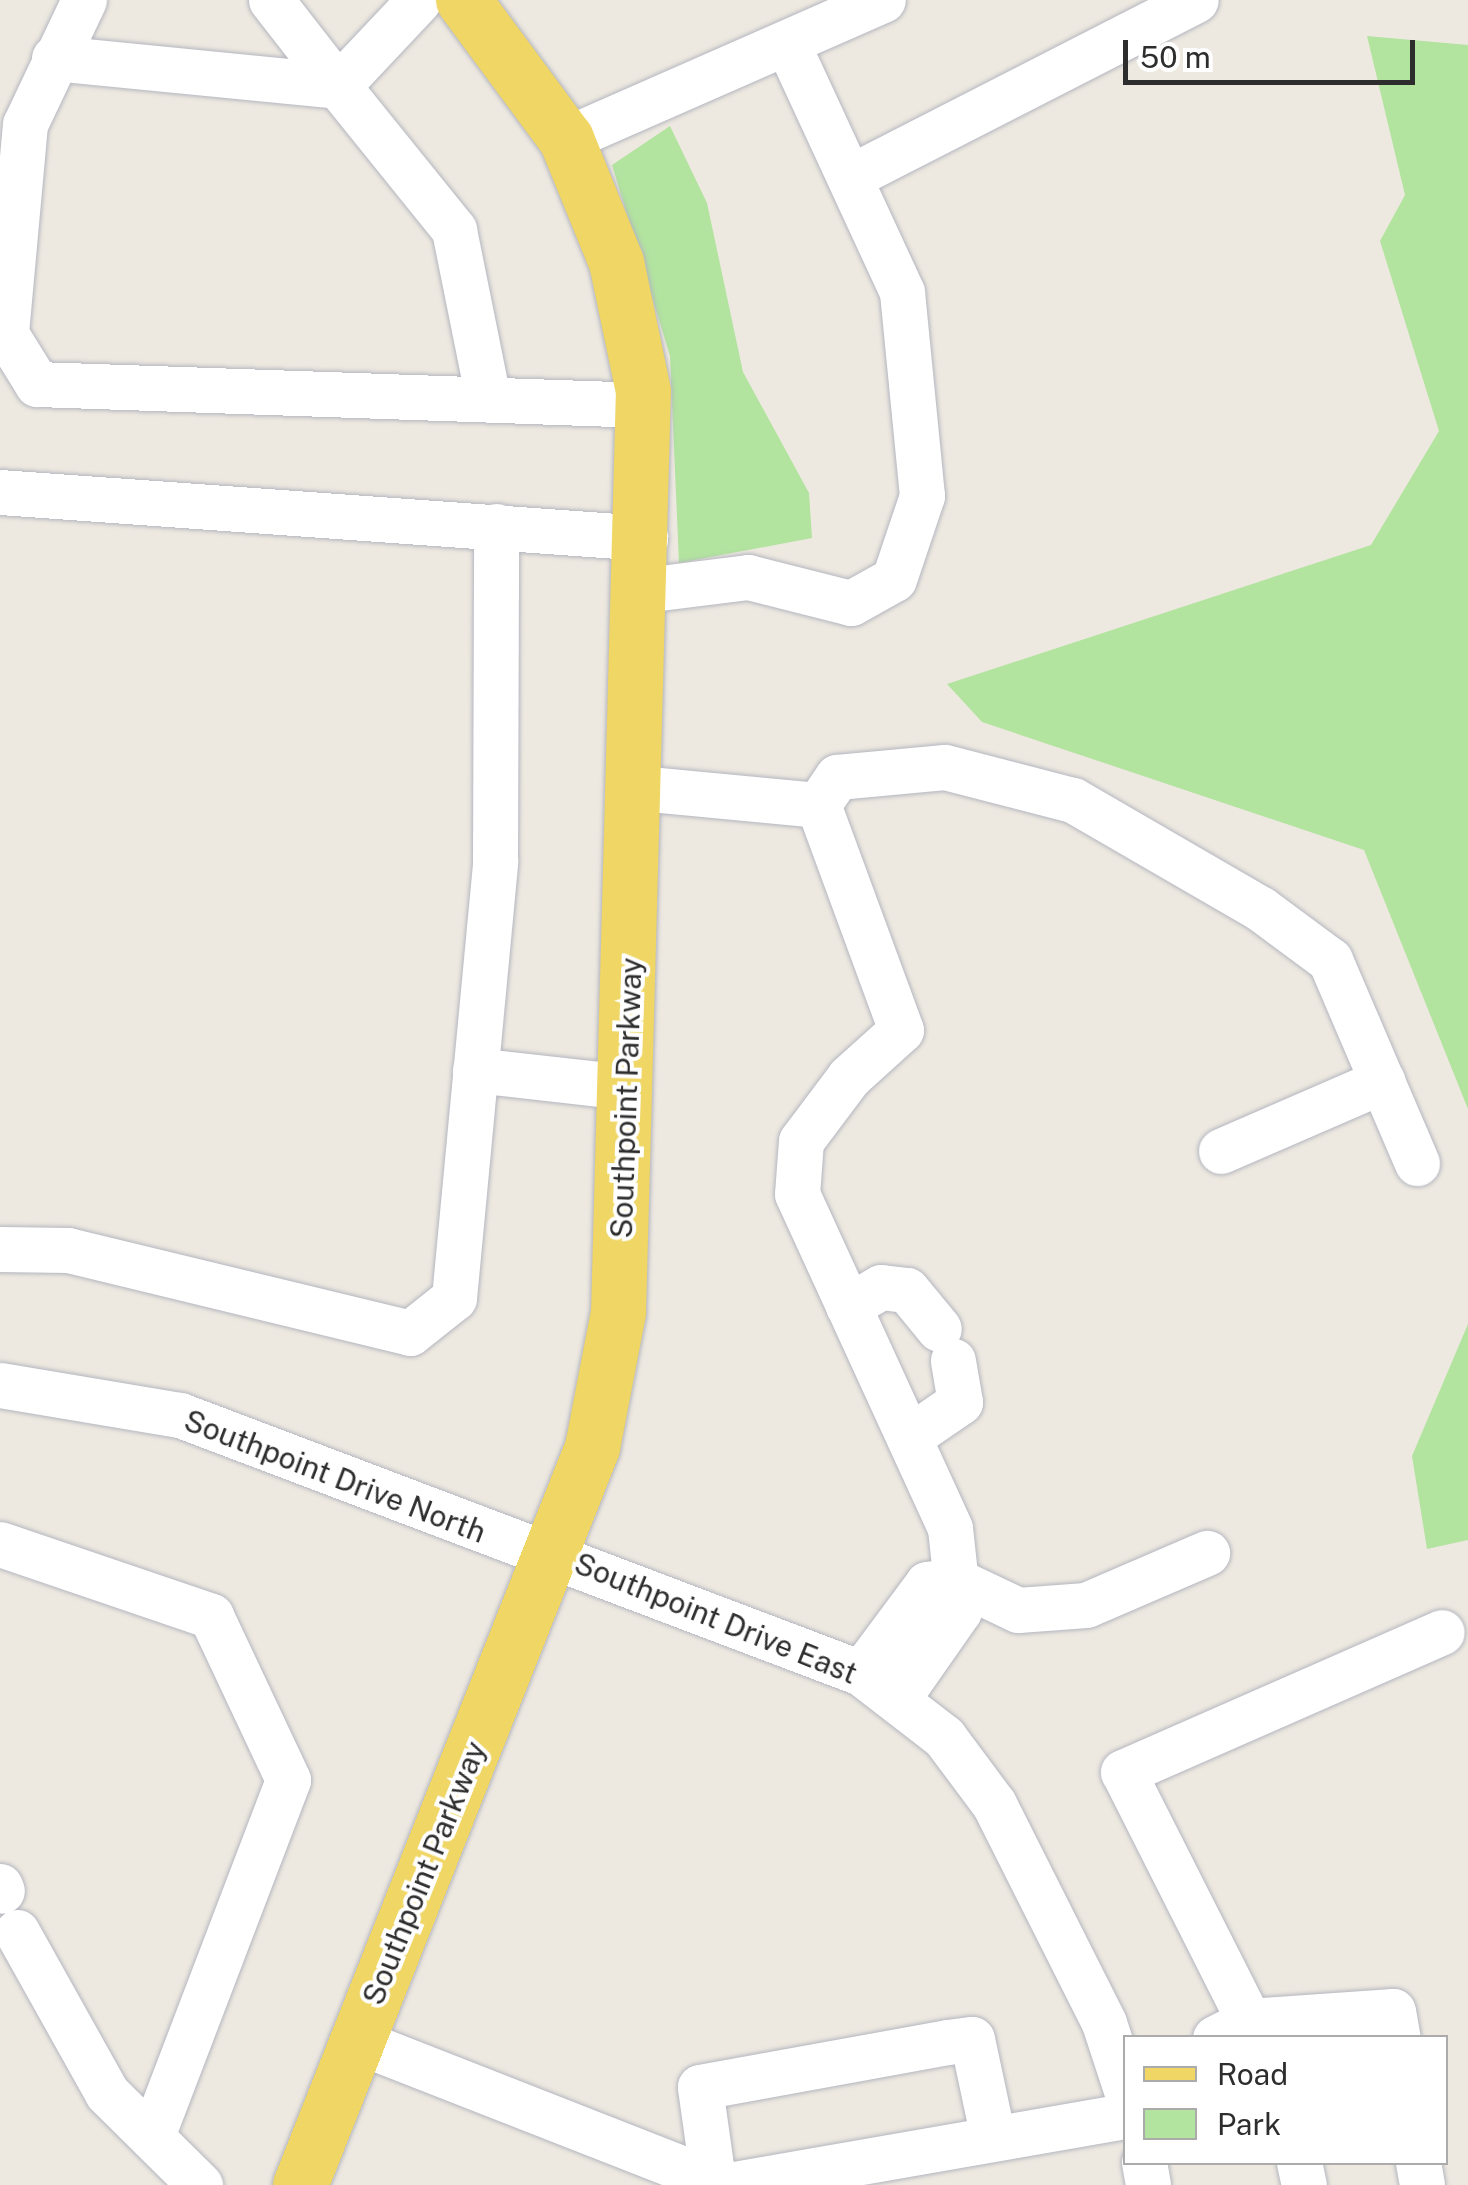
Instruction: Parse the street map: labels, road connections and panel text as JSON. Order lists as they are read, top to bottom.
{
  "streets": {
    "main road": ["Southpoint Parkway"],
    "street": ["Southpoint Drive North", "Southpoint Drive East"]
  },
  "crossings": [
    ["Southpoint Parkway", "Southpoint Drive North"],
    ["Southpoint Parkway", "Southpoint Drive East"],
    ["Southpoint Drive North", "Southpoint Drive East"]
  ],
  "legend": ["Road", "Park"],
  "scale_bar": "50 m"
}
